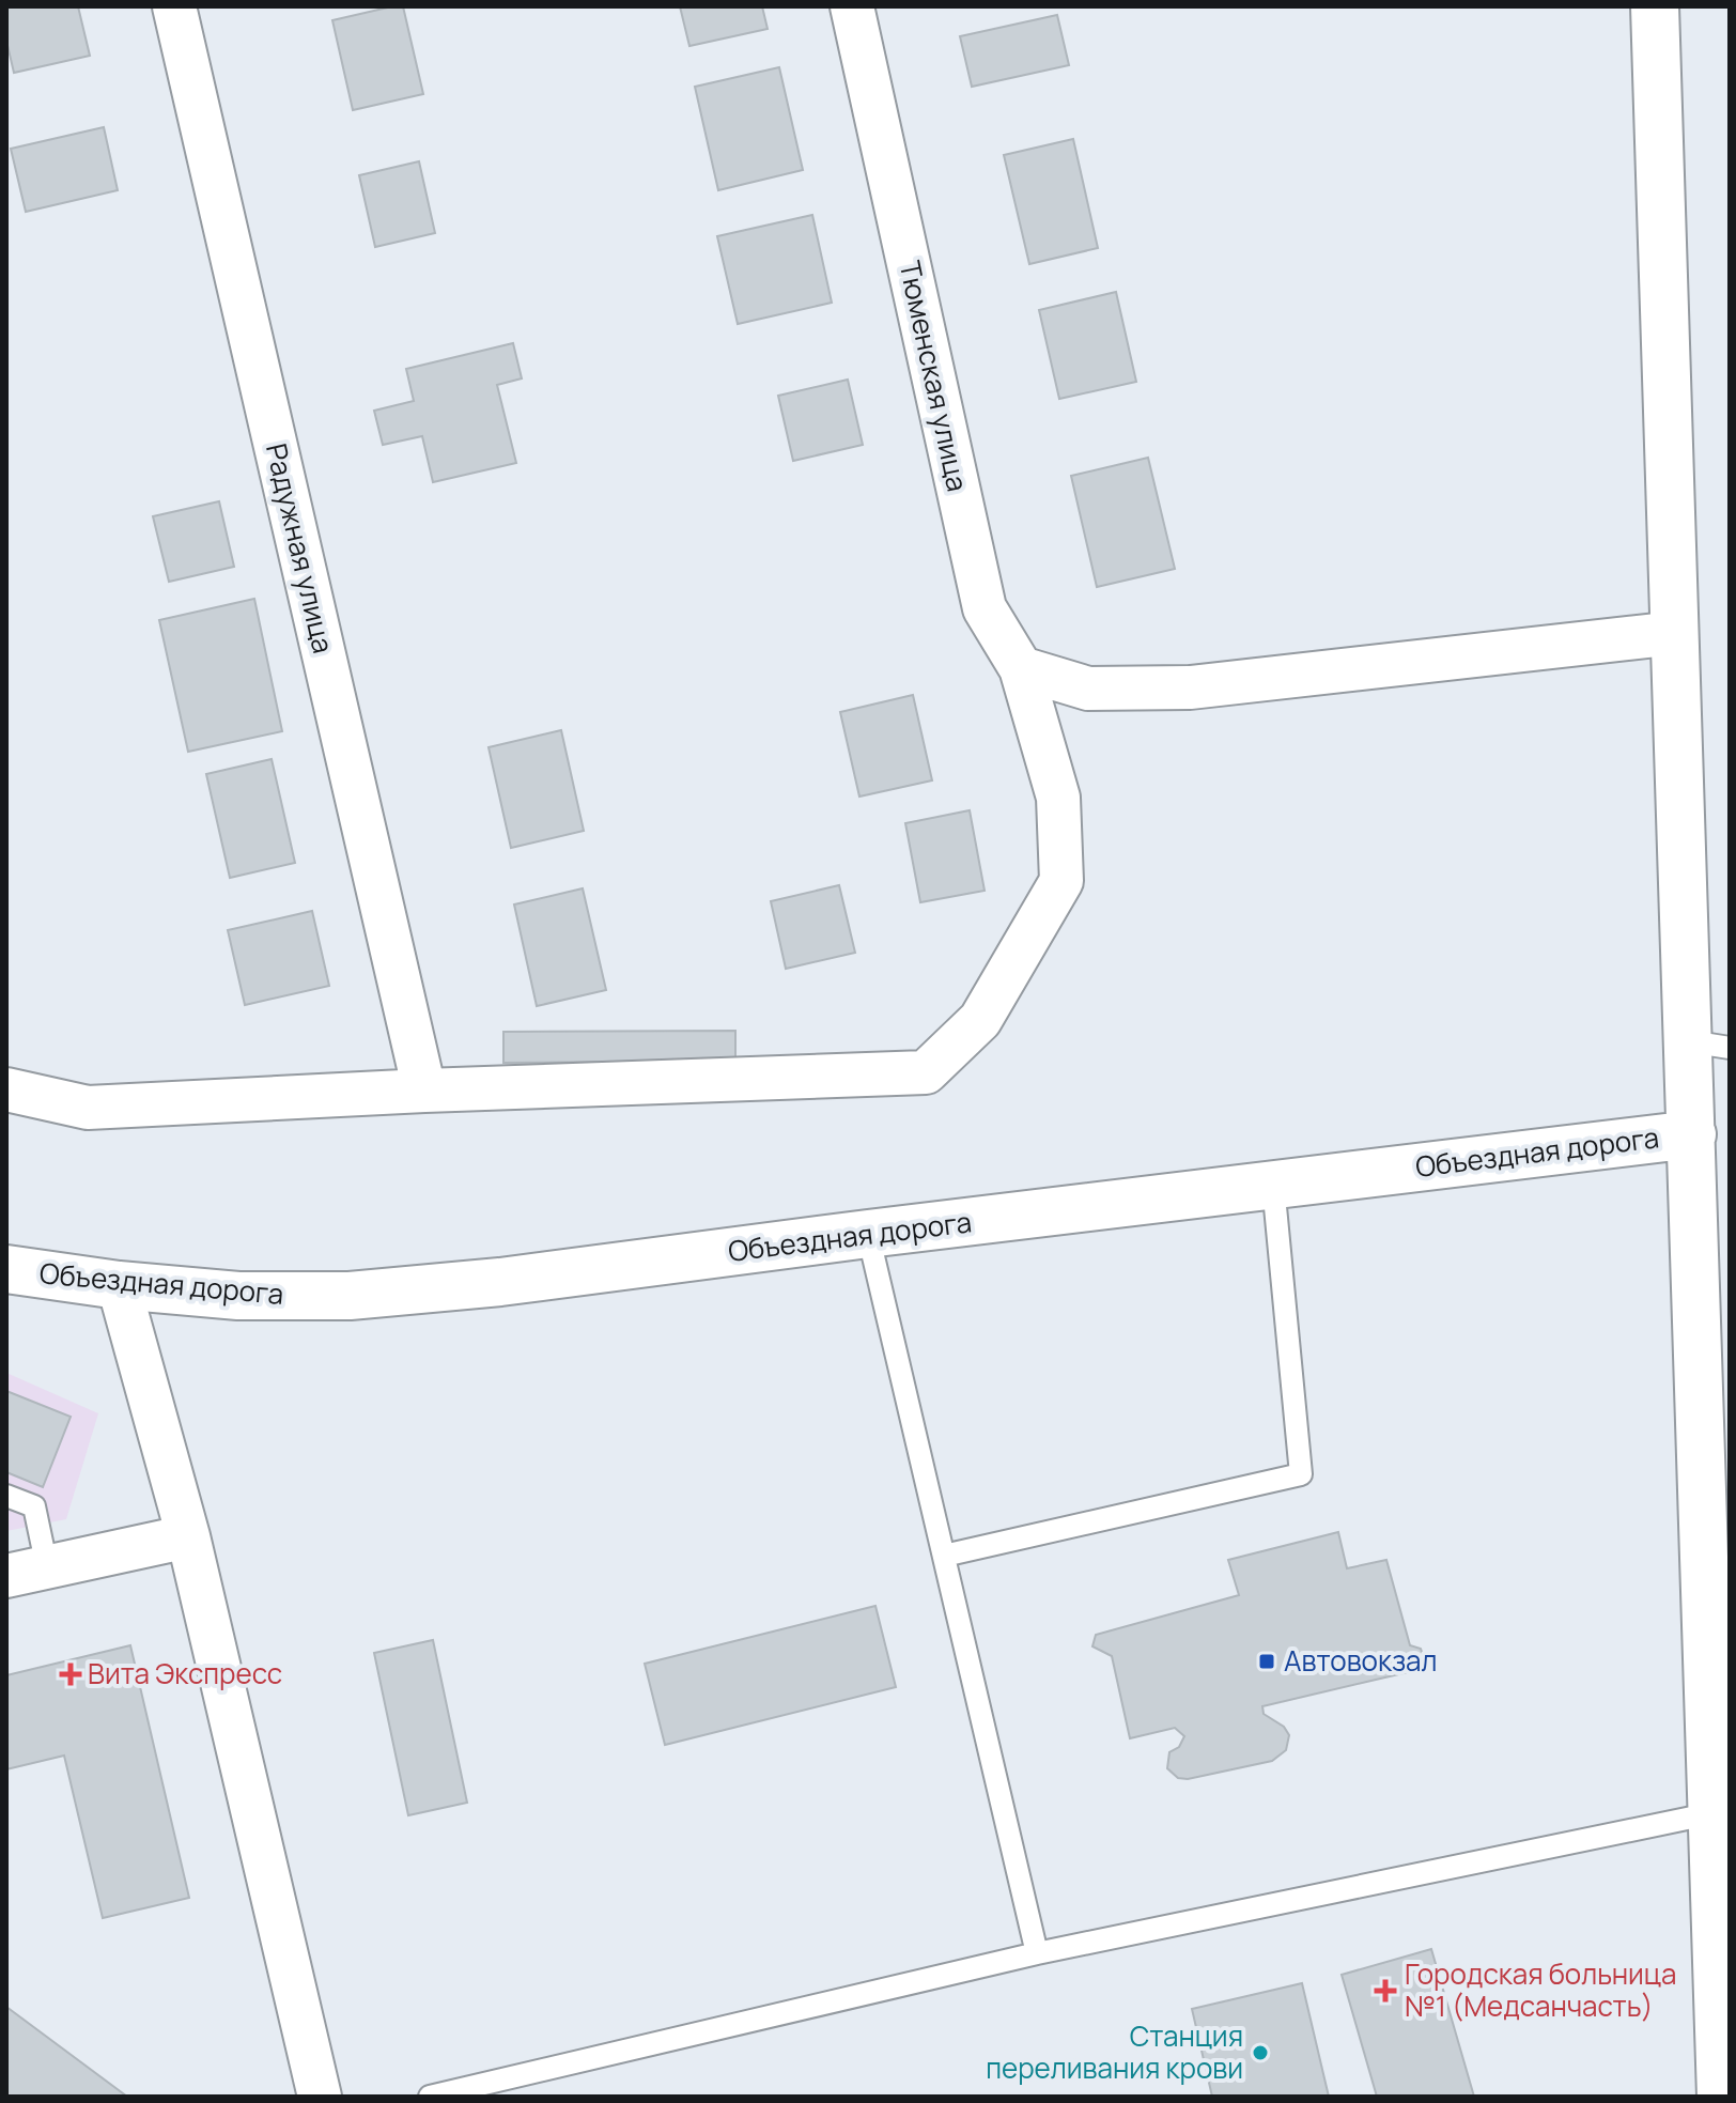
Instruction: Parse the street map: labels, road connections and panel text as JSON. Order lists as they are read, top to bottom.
{
  "streets": {
    "main road": ["Объездная дорога"],
    "street": ["Тюменская улица", "Радужная улица"]
  },
  "crossings": [
    ["Тюменская улица", "Радужная улица"]
  ],
  "places": {
    "transit": ["Автовокзал"],
    "health": ["Вита Экспресс", "Городская больница №1 (Медсанчасть)"],
    "other": ["Станция переливания крови"]
  }
}
